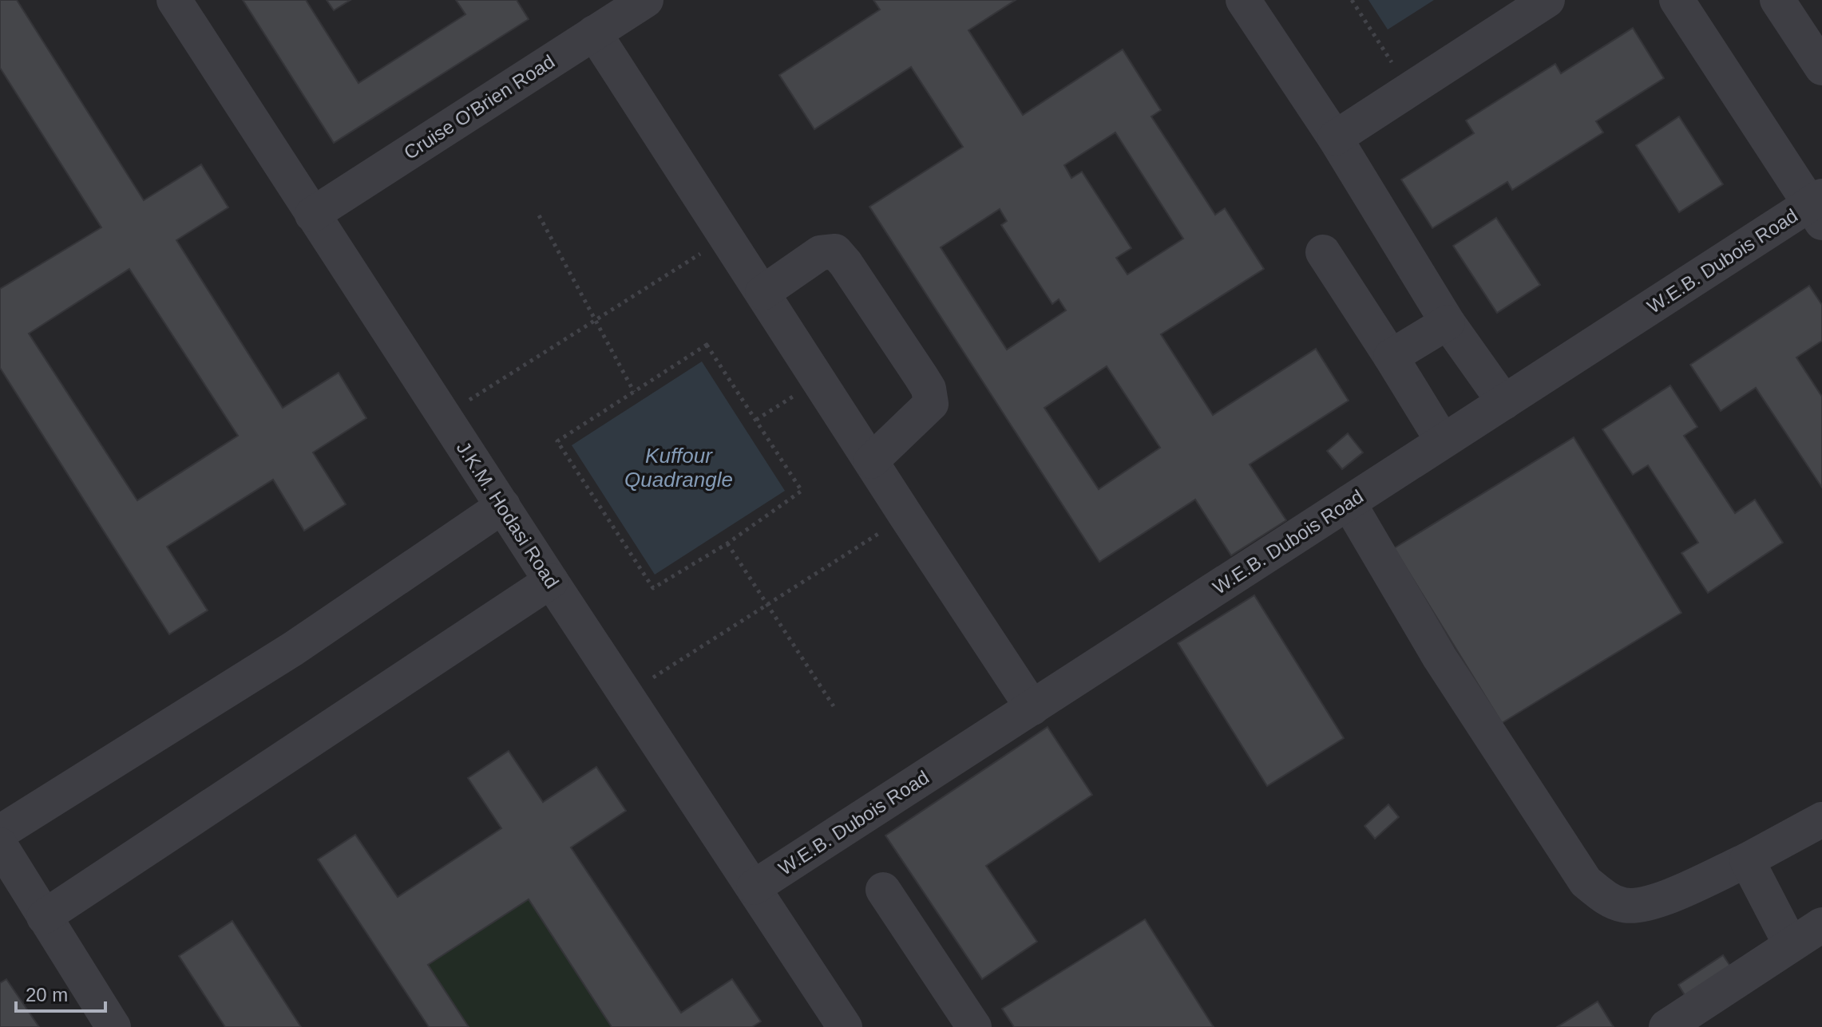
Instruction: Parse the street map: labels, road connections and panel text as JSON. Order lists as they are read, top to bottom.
{
  "streets": {
    "street": ["Cruise O'Brien Road", "W.E.B. Dubois Road", "J.K.M. Hodasi Road"]
  },
  "crossings": [
    ["Cruise O'Brien Road", "J.K.M. Hodasi Road"],
    ["W.E.B. Dubois Road", "J.K.M. Hodasi Road"]
  ],
  "water": ["Kuffour Quadrangle"],
  "scale_bar": "20 m"
}
